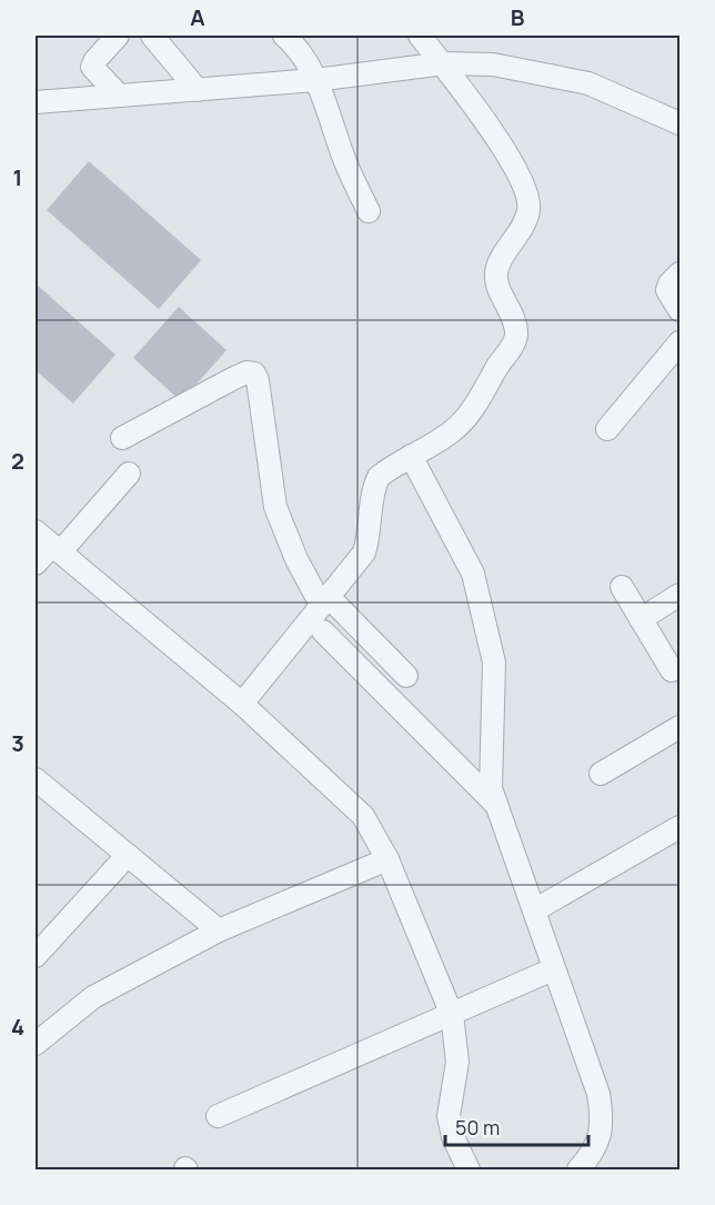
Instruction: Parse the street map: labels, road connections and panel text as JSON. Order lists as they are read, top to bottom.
{
  "scale_bar": "50 m",
  "grid": {
    "columns": ["A", "B"],
    "rows": [
      "1",
      "2",
      "3",
      "4"
    ]
  }
}
